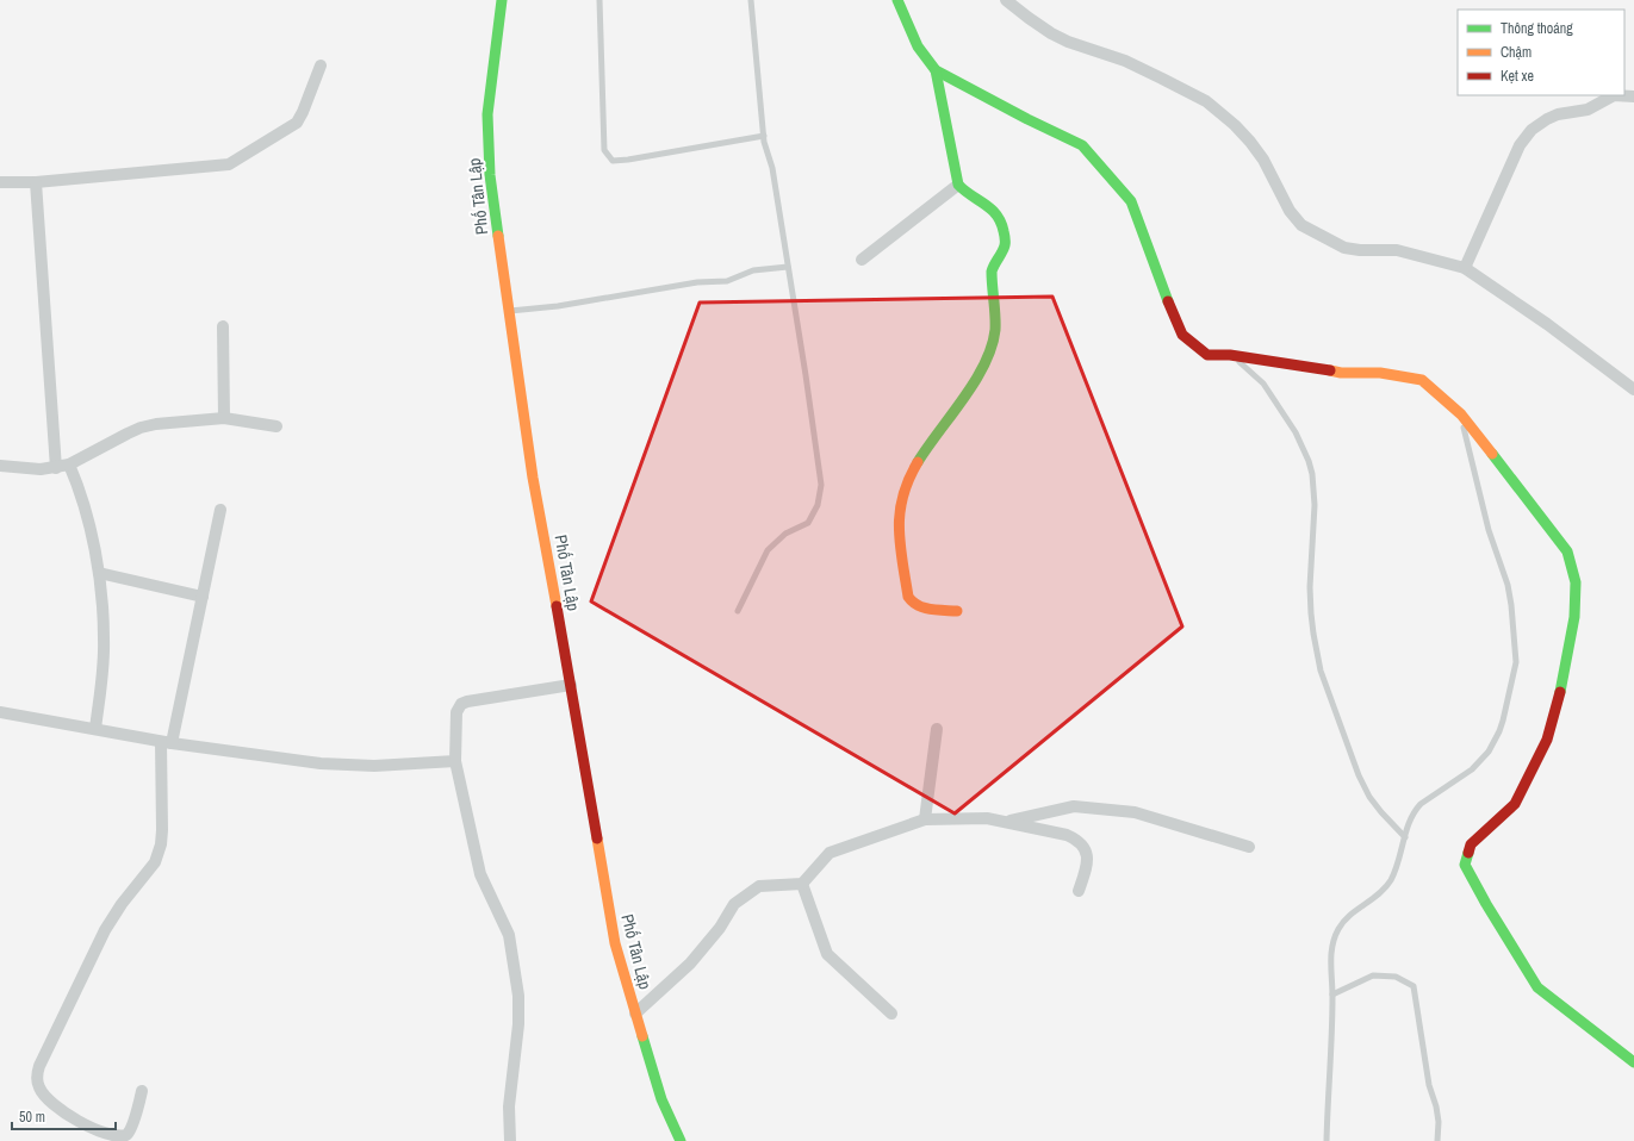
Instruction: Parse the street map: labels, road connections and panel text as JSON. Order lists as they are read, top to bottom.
{
  "streets": {
    "street": ["Phố Tân Lập"]
  },
  "legend": ["Thông thoáng", "Chậm", "Kẹt xe"],
  "scale_bar": "50 m"
}
